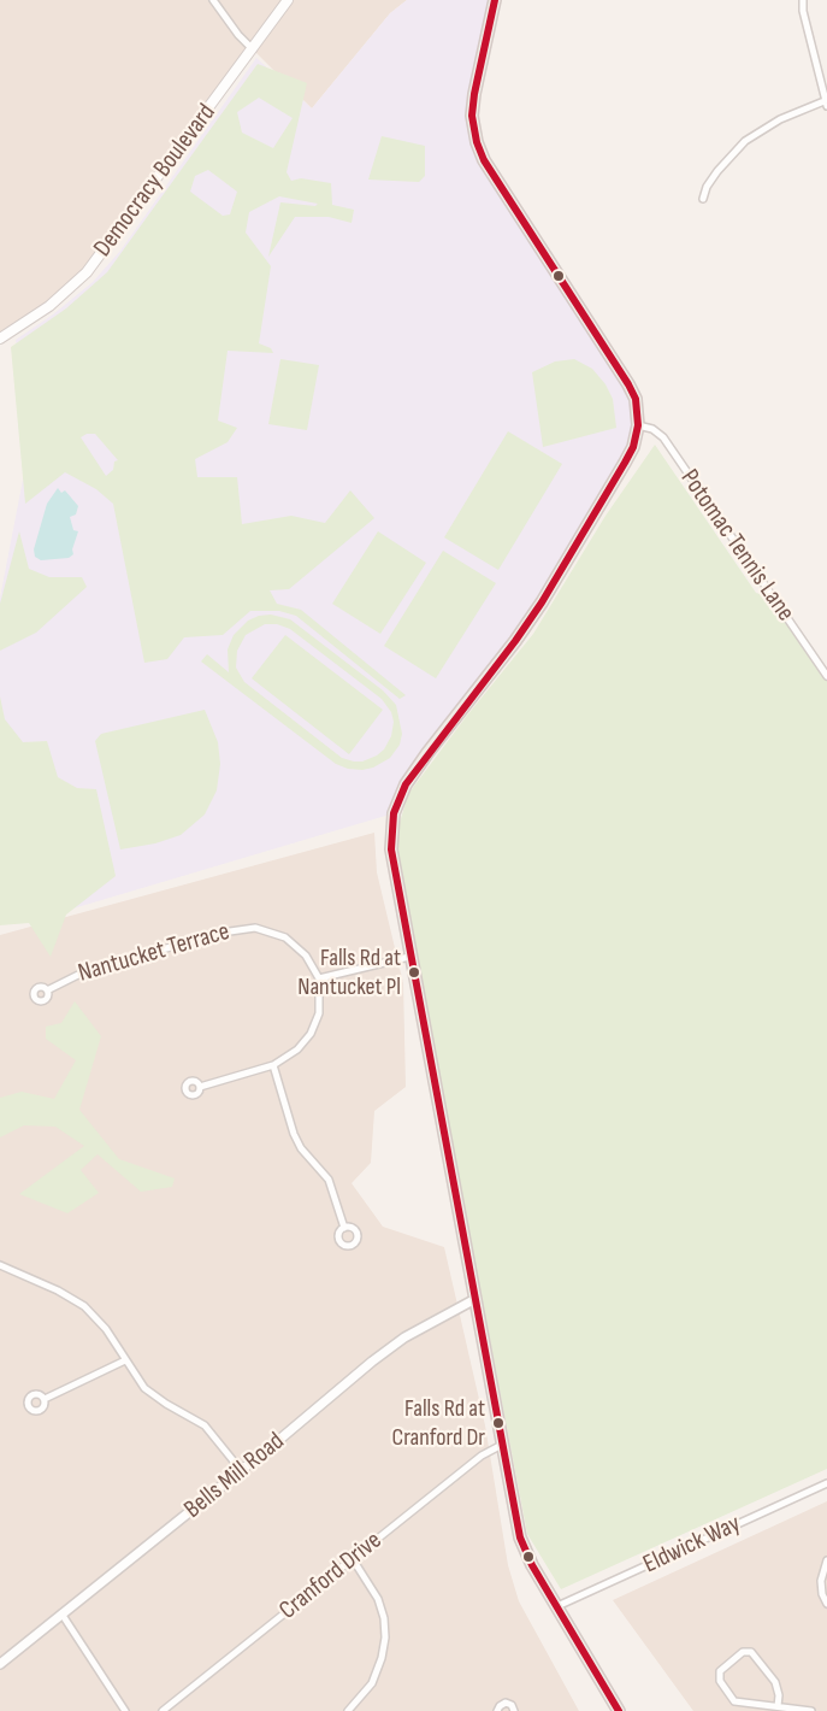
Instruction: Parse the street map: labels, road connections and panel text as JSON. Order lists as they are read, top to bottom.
{
  "streets": {
    "main road": ["Democracy Boulevard"],
    "street": [
      "Potomac Tennis Lane",
      "Nantucket Terrace",
      "Bells Mill Road",
      "Eldwick Way",
      "Cranford Drive"
    ]
  },
  "places": ["Falls Rd at Nantucket Pl", "Falls Rd at Cranford Dr"]
}
